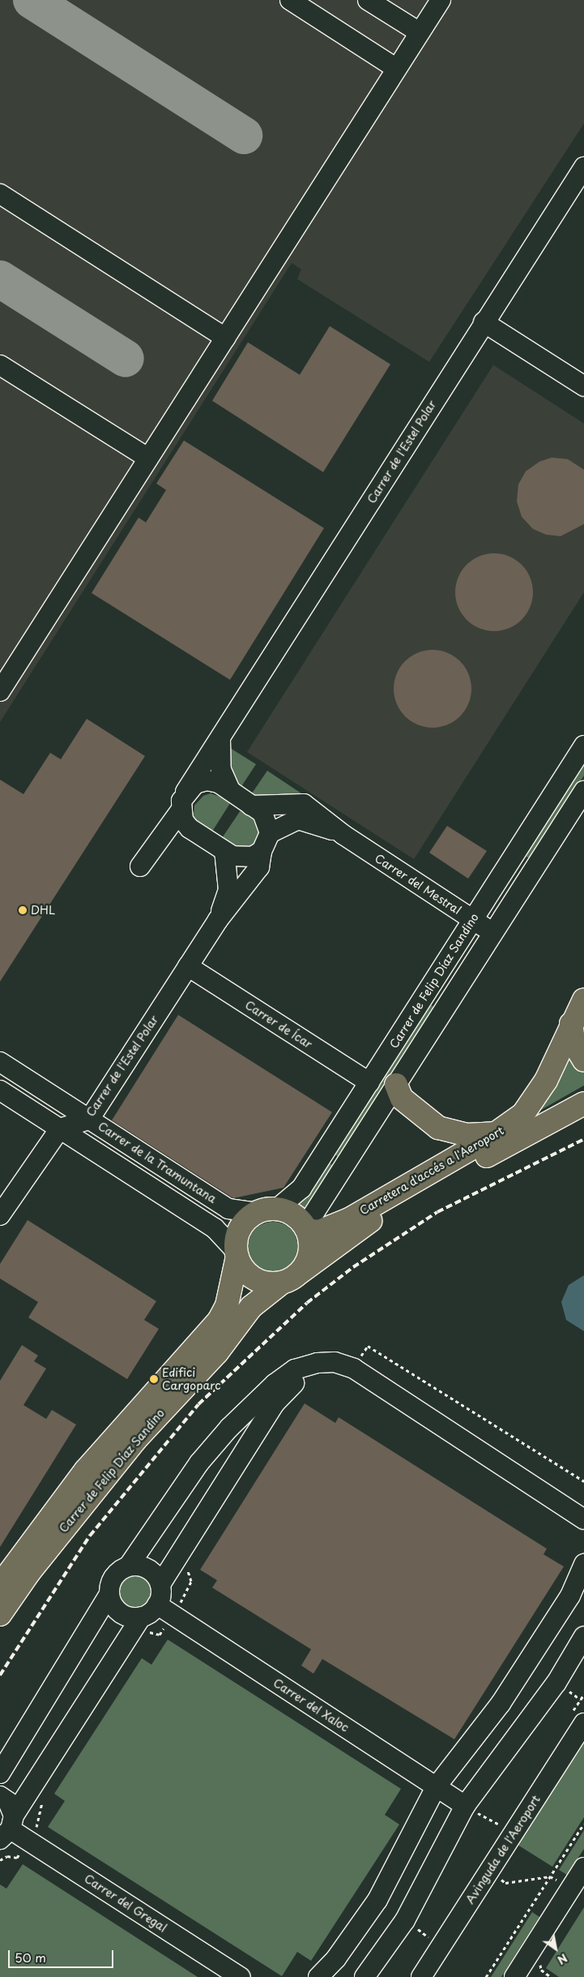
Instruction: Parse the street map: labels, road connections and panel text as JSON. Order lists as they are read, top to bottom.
{
  "streets": {
    "main road": ["Carrer de Felip Díaz Sandino", "Carretera d'accés a l'Aeroport"],
    "street": [
      "Carrer de l'Estel Polar",
      "Carrer del Mestral",
      "Carrer de Ícar",
      "Carrer de la Tramuntana",
      "Carrer del Xaloc",
      "Avinguda de l'Aeroport",
      "Carrer del Gregal"
    ]
  },
  "crossings": [
    ["Carrer de l'Estel Polar", "Carrer del Mestral"],
    ["Carrer de l'Estel Polar", "Carrer de Ícar"],
    ["Carrer de l'Estel Polar", "Carrer de la Tramuntana"],
    ["Carrer del Mestral", "Carrer de Felip Díaz Sandino"],
    ["Carrer de Felip Díaz Sandino", "Carrer de Ícar"],
    ["Carrer de Felip Díaz Sandino", "Carrer de la Tramuntana"],
    ["Carrer de Felip Díaz Sandino", "Carretera d'accés a l'Aeroport"],
    ["Carrer de la Tramuntana", "Carretera d'accés a l'Aeroport"]
  ],
  "places": ["DHL", "Edifici Cargoparc"],
  "scale_bar": "50 m",
  "north": "bottom right"
}
